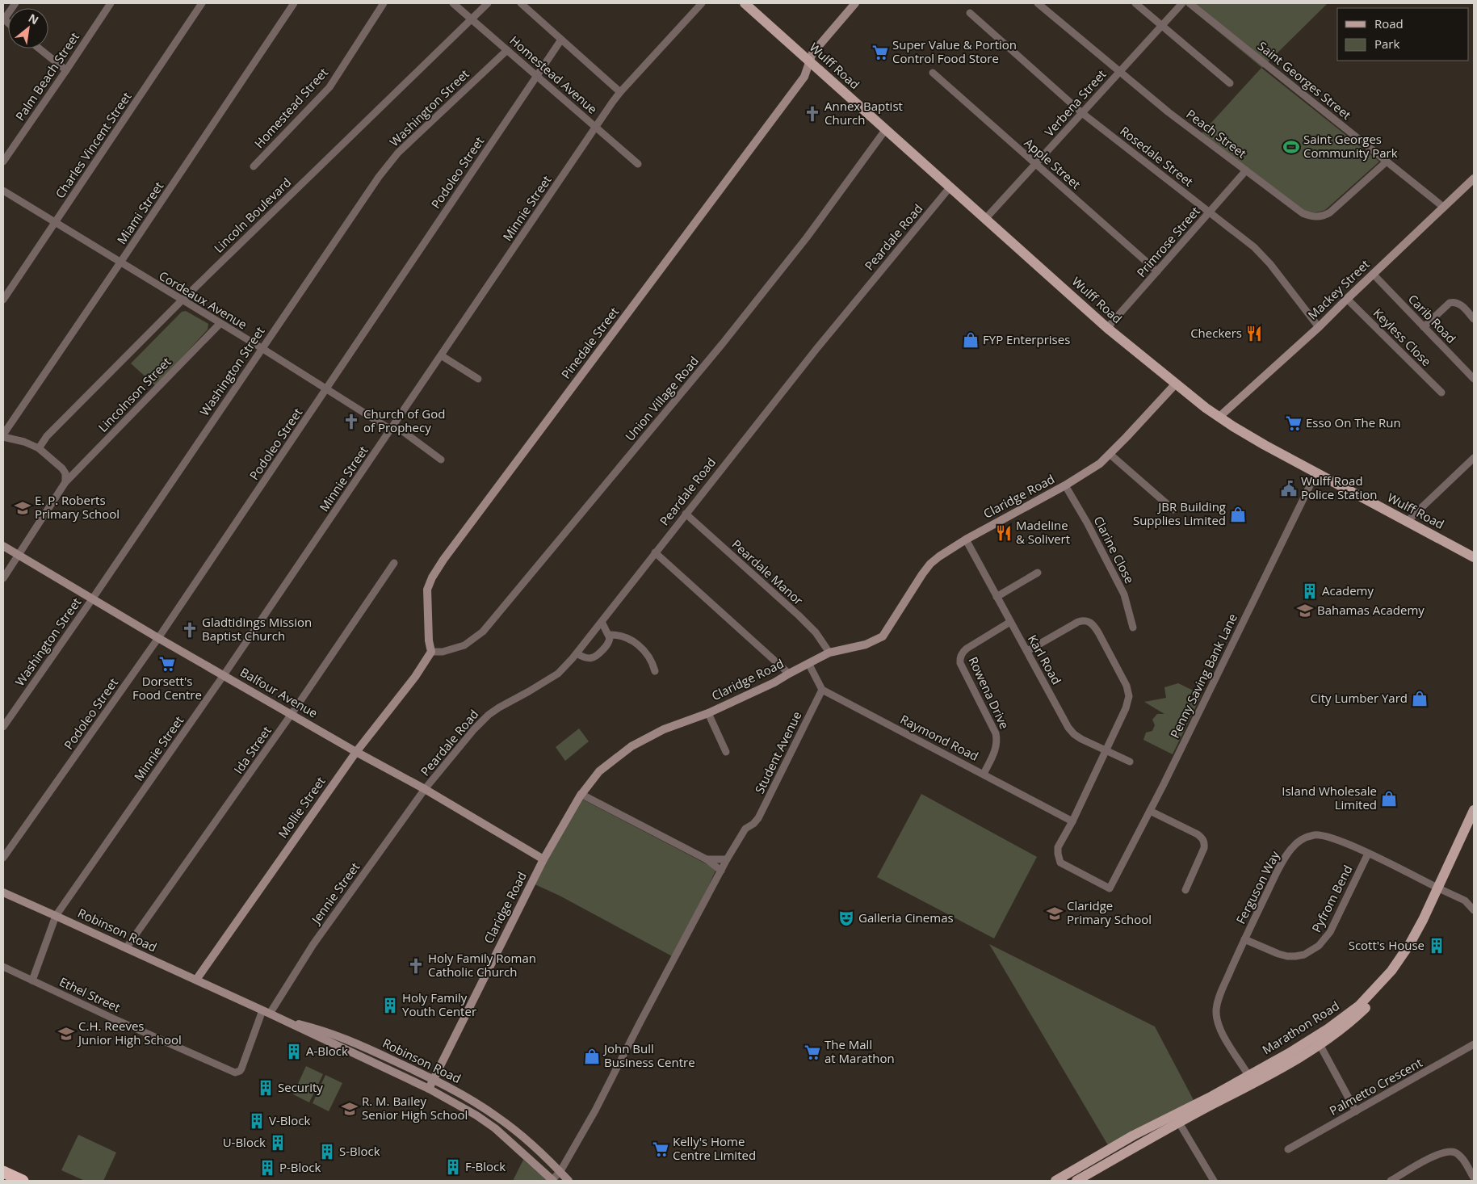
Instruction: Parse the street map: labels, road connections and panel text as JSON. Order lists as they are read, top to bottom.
{
  "streets": {
    "main road": ["Wulff Road", "Marathon Road"],
    "street": [
      "Homestead Avenue",
      "Palm Beach Street",
      "Saint Georges Street",
      "Verbena Street",
      "Homestead Street",
      "Washington Street",
      "Peach Street",
      "Charles Vincent Street",
      "Rosedale Street",
      "Apple Street",
      "Podoleo Street",
      "Minnie Street",
      "Miami Street",
      "Lincoln Boulevard",
      "Peardale Road",
      "Primrose Street",
      "Mackey Street",
      "Cordeaux Avenue",
      "Carib Road",
      "Keyless Close",
      "Pinedale Street",
      "Lincolnson Street",
      "Union Village Road",
      "Claridge Road",
      "Clarine Close",
      "Peardale Manor",
      "Karl Road",
      "Penny Saving Bank Lane",
      "Balfour Avenue",
      "Rowena Drive",
      "Raymond Road",
      "Ida Street",
      "Student Avenue",
      "Mollie Street",
      "Ferguson Way",
      "Jennie Street",
      "Pyfrom Bend",
      "Robinson Road",
      "Ethel Street",
      "Palmetto Crescent"
    ]
  },
  "crossings": [
    ["Wulff Road", "Verbena Street"],
    ["Wulff Road", "Peardale Road"],
    ["Wulff Road", "Primrose Street"],
    ["Wulff Road", "Mackey Street"],
    ["Wulff Road", "Pinedale Street"],
    ["Wulff Road", "Union Village Road"],
    ["Wulff Road", "Claridge Road"],
    ["Wulff Road", "Penny Saving Bank Lane"],
    ["Homestead Avenue", "Washington Street"],
    ["Homestead Avenue", "Podoleo Street"],
    ["Homestead Avenue", "Minnie Street"],
    ["Homestead Avenue", "Lincoln Boulevard"],
    ["Saint Georges Street", "Peach Street"],
    ["Saint Georges Street", "Mackey Street"],
    ["Verbena Street", "Peach Street"],
    ["Verbena Street", "Rosedale Street"],
    ["Verbena Street", "Apple Street"],
    ["Washington Street", "Cordeaux Avenue"],
    ["Washington Street", "Balfour Avenue"],
    ["Peach Street", "Primrose Street"],
    ["Charles Vincent Street", "Cordeaux Avenue"],
    ["Rosedale Street", "Primrose Street"],
    ["Rosedale Street", "Mackey Street"],
    ["Apple Street", "Primrose Street"],
    ["Podoleo Street", "Cordeaux Avenue"],
    ["Podoleo Street", "Balfour Avenue"],
    ["Minnie Street", "Cordeaux Avenue"],
    ["Minnie Street", "Balfour Avenue"],
    ["Minnie Street", "Robinson Road"],
    ["Minnie Street", "Ethel Street"],
    ["Miami Street", "Cordeaux Avenue"],
    ["Lincoln Boulevard", "Cordeaux Avenue"],
    ["Peardale Road", "Peardale Manor"],
    ["Peardale Road", "Balfour Avenue"],
    ["Peardale Road", "Jennie Street"],
    ["Mackey Street", "Carib Road"],
    ["Mackey Street", "Keyless Close"],
    ["Cordeaux Avenue", "Lincolnson Street"],
    ["Pinedale Street", "Union Village Road"],
    ["Pinedale Street", "Mollie Street"],
    ["Union Village Road", "Mollie Street"],
    ["Claridge Road", "Clarine Close"],
    ["Claridge Road", "Peardale Manor"],
    ["Claridge Road", "Karl Road"],
    ["Claridge Road", "Balfour Avenue"],
    ["Claridge Road", "Robinson Road"],
    ["Karl Road", "Rowena Drive"],
    ["Penny Saving Bank Lane", "Raymond Road"],
    ["Balfour Avenue", "Ida Street"],
    ["Balfour Avenue", "Mollie Street"],
    ["Balfour Avenue", "Jennie Street"],
    ["Rowena Drive", "Raymond Road"],
    ["Raymond Road", "Student Avenue"],
    ["Ida Street", "Robinson Road"],
    ["Student Avenue", "Robinson Road"],
    ["Mollie Street", "Robinson Road"],
    ["Ferguson Way", "Pyfrom Bend"],
    ["Ferguson Way", "Marathon Road"],
    ["Jennie Street", "Robinson Road"],
    ["Jennie Street", "Ethel Street"],
    ["Robinson Road", "Ethel Street"]
  ],
  "places": {
    "supermarket": [
      "Super Value & Portion Control Food Store",
      "Esso On The Run",
      "Dorsett's Food Centre",
      "The Mall at Marathon",
      "Kelly's Home Centre Limited"
    ],
    "church": [
      "Annex Baptist Church",
      "Church of God of Prophecy",
      "Gladtidings Mission Baptist Church",
      "Holy Family Roman Catholic Church"
    ],
    "sports": ["Saint Georges Community Park"],
    "restaurant": ["Checkers", "Madeline & Solivert"],
    "shop": [
      "FYP Enterprises",
      "JBR Building Supplies Limited",
      "City Lumber Yard",
      "Island Wholesale Limited",
      "John Bull Business Centre"
    ],
    "public building": ["Wulff Road Police Station"],
    "school or university": [
      "E. P. Roberts Primary School",
      "Bahamas Academy",
      "Claridge Primary School",
      "C.H. Reeves Junior High School",
      "R. M. Bailey Senior High School"
    ],
    "building": [
      "Academy",
      "Scott's House",
      "Holy Family Youth Center",
      "A-Block",
      "Security",
      "V-Block",
      "U-Block",
      "S-Block",
      "F-Block",
      "P-Block"
    ],
    "theatre": ["Galleria Cinemas"]
  },
  "legend": ["Road", "Park"],
  "north": "top right"
}
